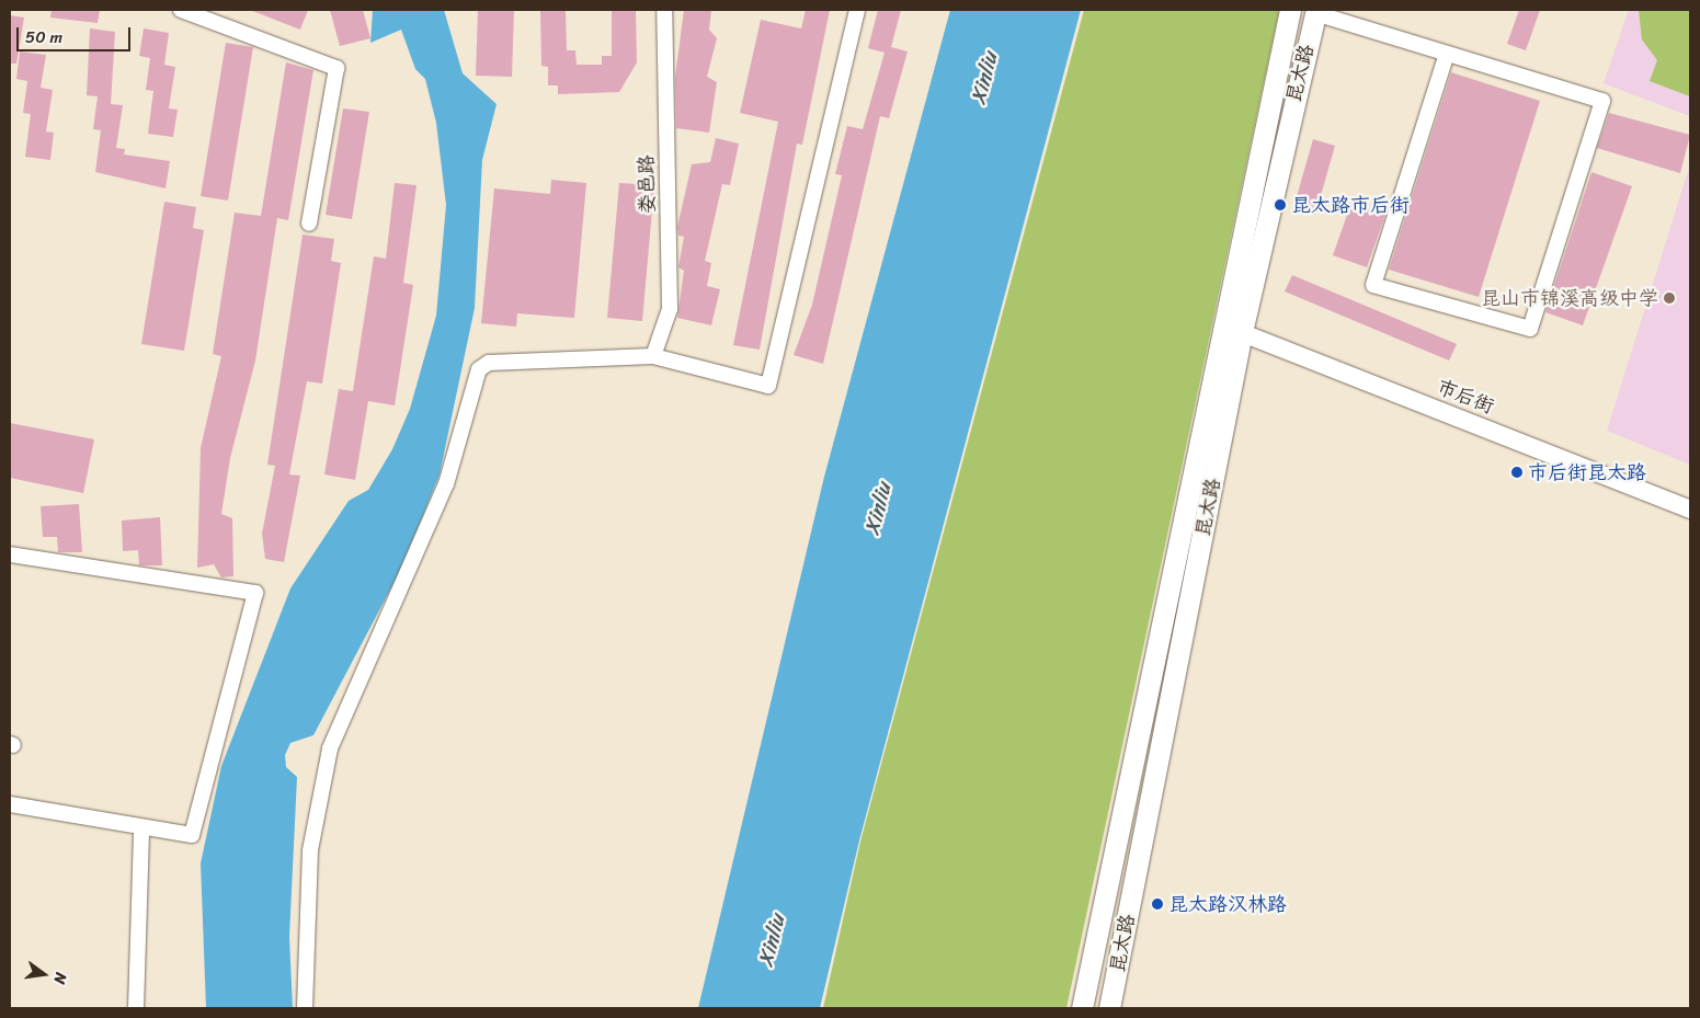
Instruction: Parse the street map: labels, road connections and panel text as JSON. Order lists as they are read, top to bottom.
{
  "streets": {
    "main road": ["昆太路"],
    "street": ["娄邑路", "市后街"]
  },
  "crossings": [
    ["昆太路", "市后街"]
  ],
  "water": ["Xinliu"],
  "places": [
    "昆太路市后街",
    "昆山市锦溪高级中学",
    "市后街昆太路",
    "昆太路汉林路"
  ],
  "scale_bar": "50 m",
  "north": "right"
}
